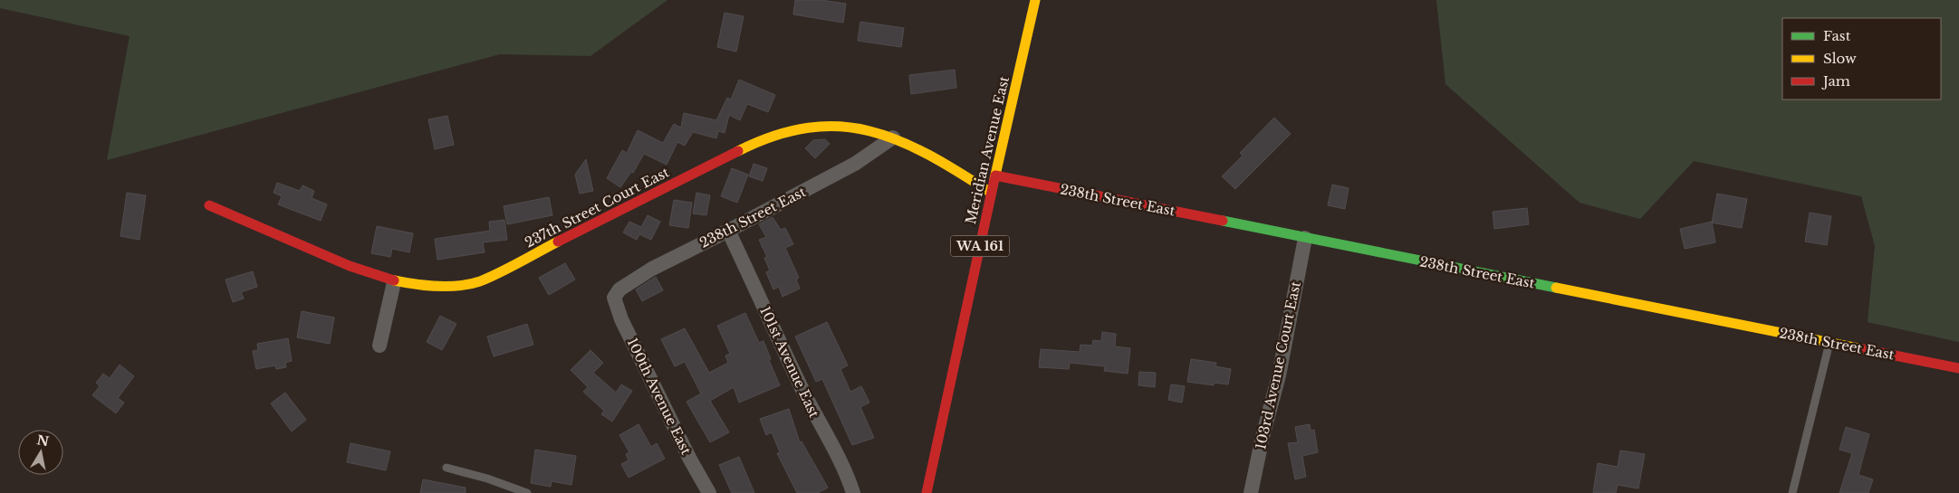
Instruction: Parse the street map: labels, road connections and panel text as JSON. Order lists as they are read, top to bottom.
{
  "streets": {
    "street": [
      "Meridian Avenue East",
      "238th Street East",
      "237th Street Court East",
      "WA 161",
      "101st Avenue East",
      "103rd Avenue Court East",
      "100th Avenue East"
    ]
  },
  "crossings": [
    ["Meridian Avenue East", "238th Street East"],
    ["Meridian Avenue East", "237th Street Court East"],
    ["238th Street East", "237th Street Court East"],
    ["238th Street East", "101st Avenue East"],
    ["238th Street East", "103rd Avenue Court East"],
    ["238th Street East", "100th Avenue East"]
  ],
  "legend": ["Fast", "Slow", "Jam"],
  "north": "top"
}
